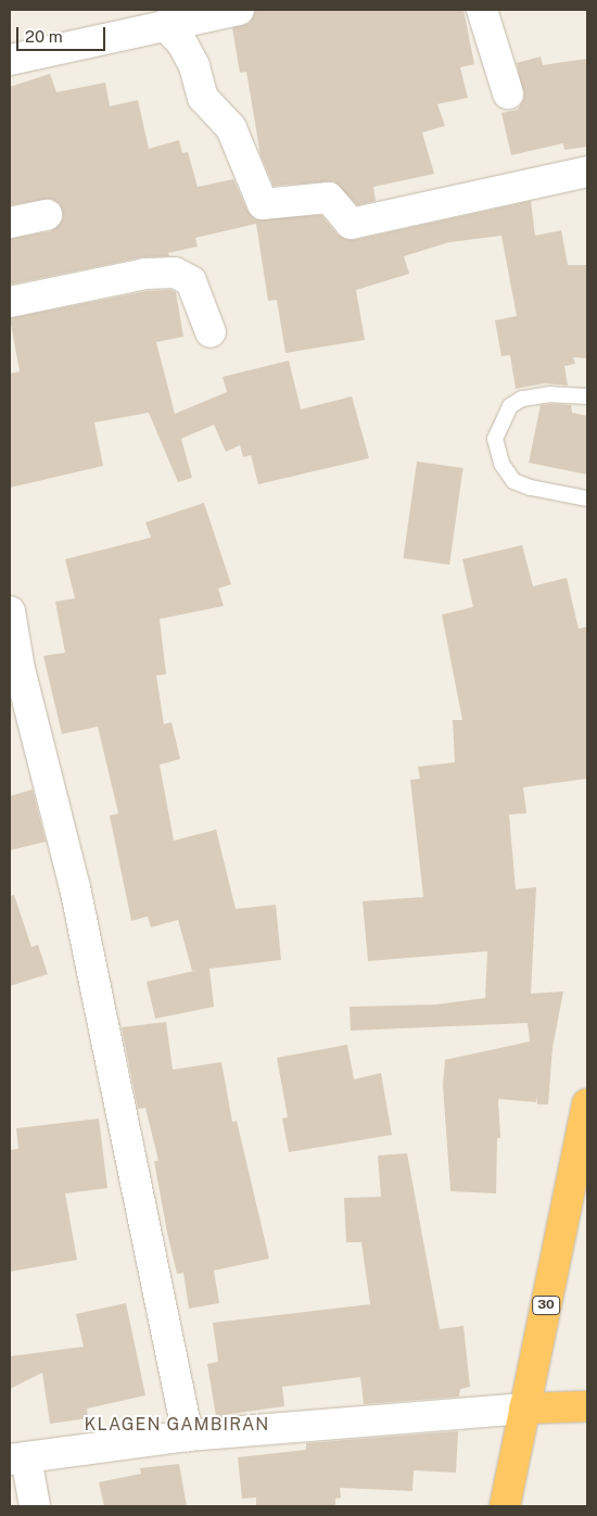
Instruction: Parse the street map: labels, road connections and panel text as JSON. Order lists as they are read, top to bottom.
{
  "streets": {
    "highway": ["30"]
  },
  "districts": ["KLAGEN GAMBIRAN"],
  "scale_bar": "20 m"
}
